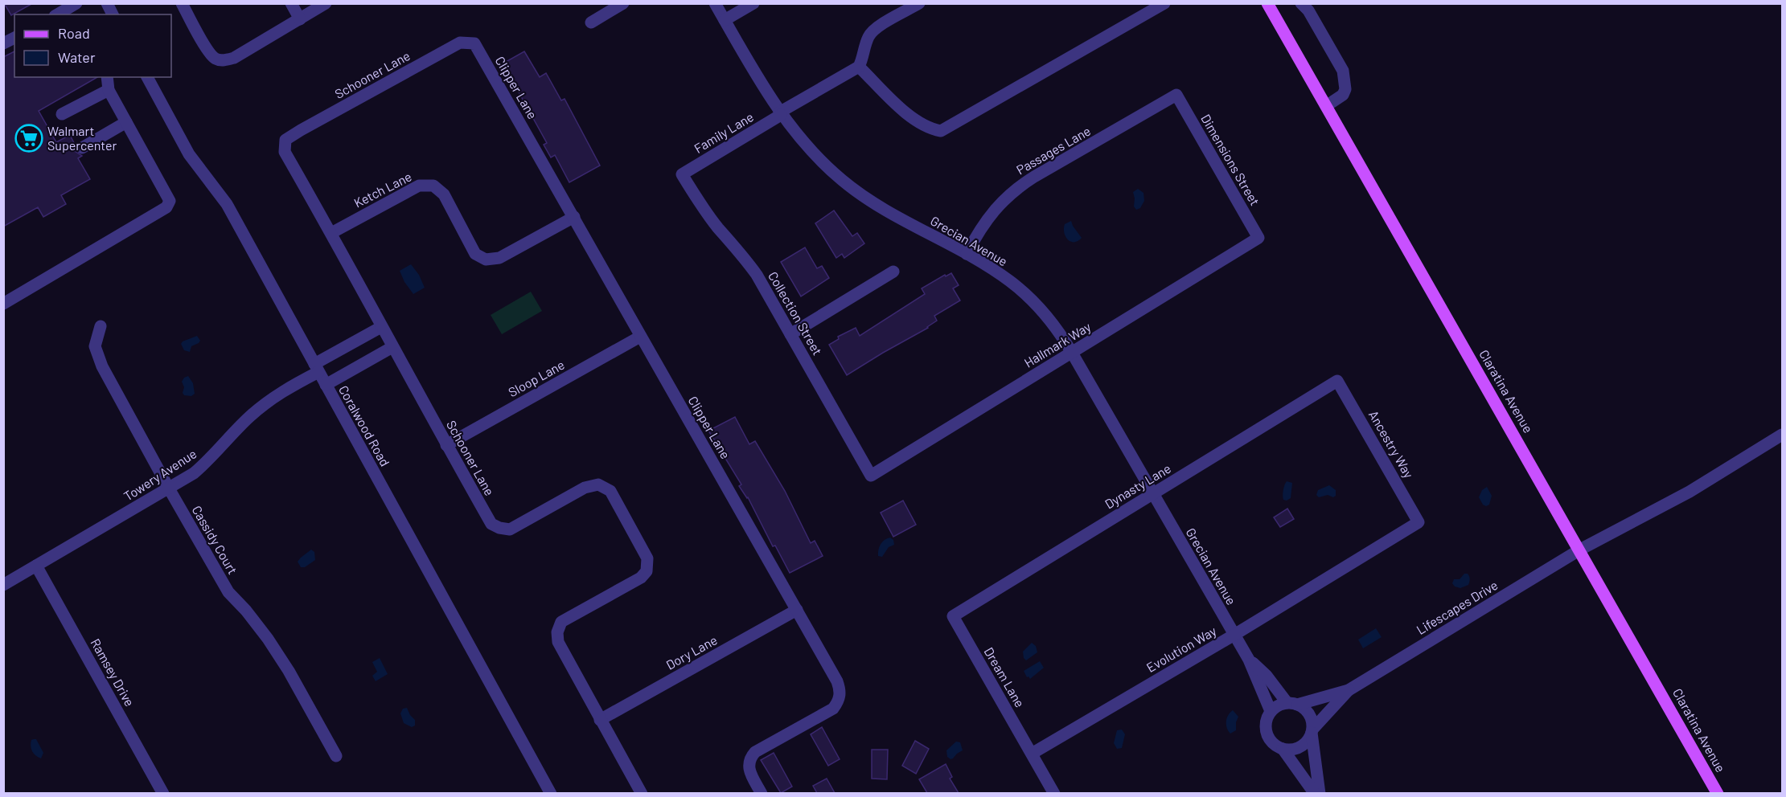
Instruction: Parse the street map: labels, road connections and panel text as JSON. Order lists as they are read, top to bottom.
{
  "streets": {
    "main road": ["Claratina Avenue"],
    "street": [
      "Schooner Lane",
      "Clipper Lane",
      "Family Lane",
      "Passages Lane",
      "Dimensions Street",
      "Ketch Lane",
      "Grecian Avenue",
      "Collection Street",
      "Hallmark Way",
      "Sloop Lane",
      "Coralwood Road",
      "Ancestry Way",
      "Towery Avenue",
      "Dynasty Lane",
      "Cassidy Court",
      "Lifescapes Drive",
      "Evolution Way",
      "Dory Lane",
      "Ramsey Drive",
      "Dream Lane"
    ]
  },
  "crossings": [
    ["Schooner Lane", "Clipper Lane"],
    ["Schooner Lane", "Ketch Lane"],
    ["Schooner Lane", "Sloop Lane"],
    ["Schooner Lane", "Towery Avenue"],
    ["Schooner Lane", "Dory Lane"],
    ["Clipper Lane", "Ketch Lane"],
    ["Clipper Lane", "Sloop Lane"],
    ["Clipper Lane", "Dory Lane"],
    ["Family Lane", "Grecian Avenue"],
    ["Family Lane", "Collection Street"],
    ["Passages Lane", "Dimensions Street"],
    ["Passages Lane", "Grecian Avenue"],
    ["Dimensions Street", "Hallmark Way"],
    ["Grecian Avenue", "Hallmark Way"],
    ["Grecian Avenue", "Dynasty Lane"],
    ["Grecian Avenue", "Lifescapes Drive"],
    ["Grecian Avenue", "Evolution Way"],
    ["Collection Street", "Hallmark Way"],
    ["Claratina Avenue", "Lifescapes Drive"],
    ["Coralwood Road", "Towery Avenue"],
    ["Ancestry Way", "Dynasty Lane"],
    ["Ancestry Way", "Evolution Way"],
    ["Towery Avenue", "Cassidy Court"],
    ["Towery Avenue", "Ramsey Drive"],
    ["Dynasty Lane", "Dream Lane"],
    ["Evolution Way", "Dream Lane"]
  ],
  "places": {
    "supermarket": ["Walmart Supercenter"]
  },
  "legend": ["Road", "Water"]
}
